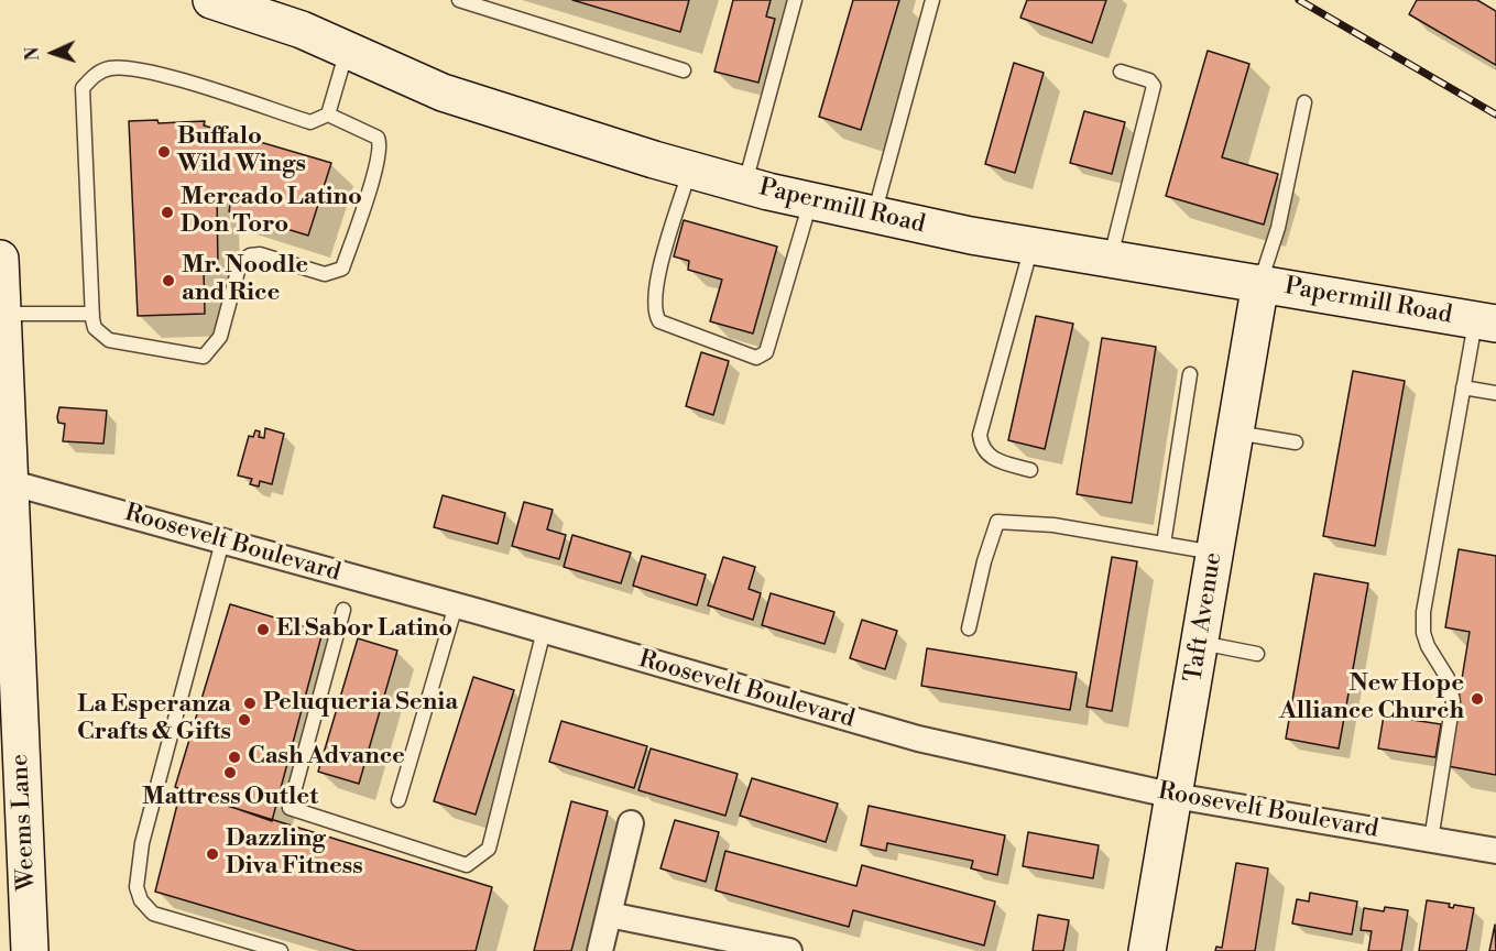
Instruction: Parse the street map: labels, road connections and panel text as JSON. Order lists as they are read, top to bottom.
{
  "streets": {
    "main road": ["Papermill Road", "Taft Avenue", "Weems Lane"],
    "street": ["Roosevelt Boulevard"]
  },
  "crossings": [
    ["Papermill Road", "Taft Avenue"],
    ["Roosevelt Boulevard", "Taft Avenue"],
    ["Roosevelt Boulevard", "Weems Lane"]
  ],
  "places": [
    "Buffalo Wild Wings",
    "Mercado Latino Don Toro",
    "Mr. Noodle and Rice",
    "El Sabor Latino",
    "New Hope Alliance Church",
    "Peluqueria Senia",
    "La Esperanza Crafts & Gifts",
    "Cash Advance",
    "Mattress Outlet",
    "Dazzling Diva Fitness"
  ],
  "north": "left"
}
